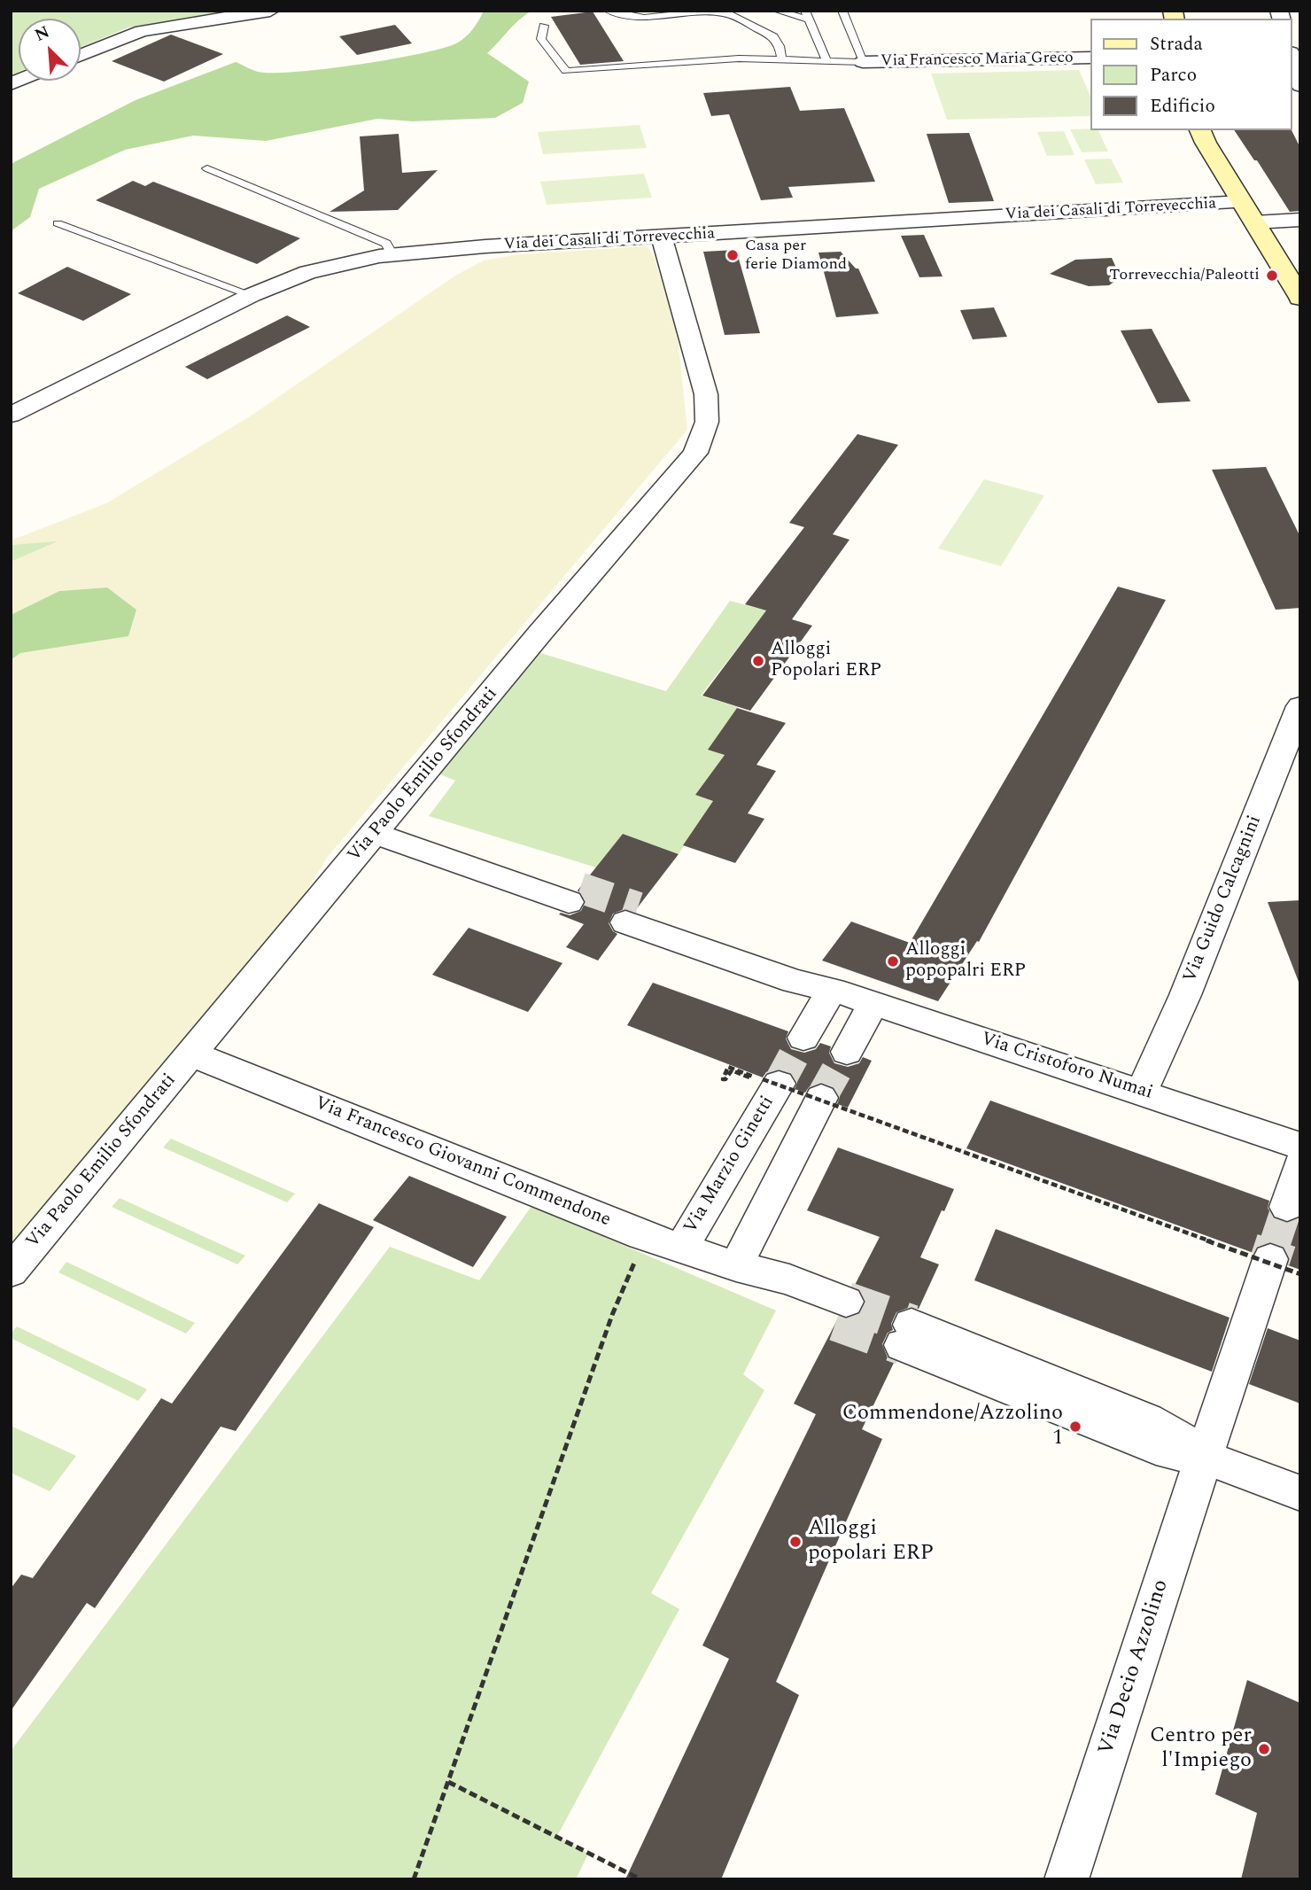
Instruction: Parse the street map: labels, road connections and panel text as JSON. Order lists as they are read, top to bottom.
{
  "streets": {
    "street": [
      "Via Francesco Maria Greco",
      "Via dei Casali di Torrevecchia",
      "Via Paolo Emilio Sfondrati",
      "Via Guido Calcagnini",
      "Via Cristoforo Numai",
      "Via Francesco Giovanni Commendone",
      "Via Marzio Ginetti",
      "Via Decio Azzolino"
    ]
  },
  "crossings": [
    ["Via dei Casali di Torrevecchia", "Via Paolo Emilio Sfondrati"],
    ["Via Paolo Emilio Sfondrati", "Via Francesco Giovanni Commendone"],
    ["Via Guido Calcagnini", "Via Cristoforo Numai"],
    ["Via Francesco Giovanni Commendone", "Via Marzio Ginetti"]
  ],
  "places": [
    "Casa per ferie Diamond",
    "Torrevecchia/Paleotti",
    "Alloggi Popolari ERP",
    "Alloggi popopalri ERP",
    "Commendone/Azzolino 1",
    "Alloggi popolari ERP",
    "Centro per l'Impiego"
  ],
  "legend": ["Strada", "Parco", "Edificio"],
  "north": "top left"
}
